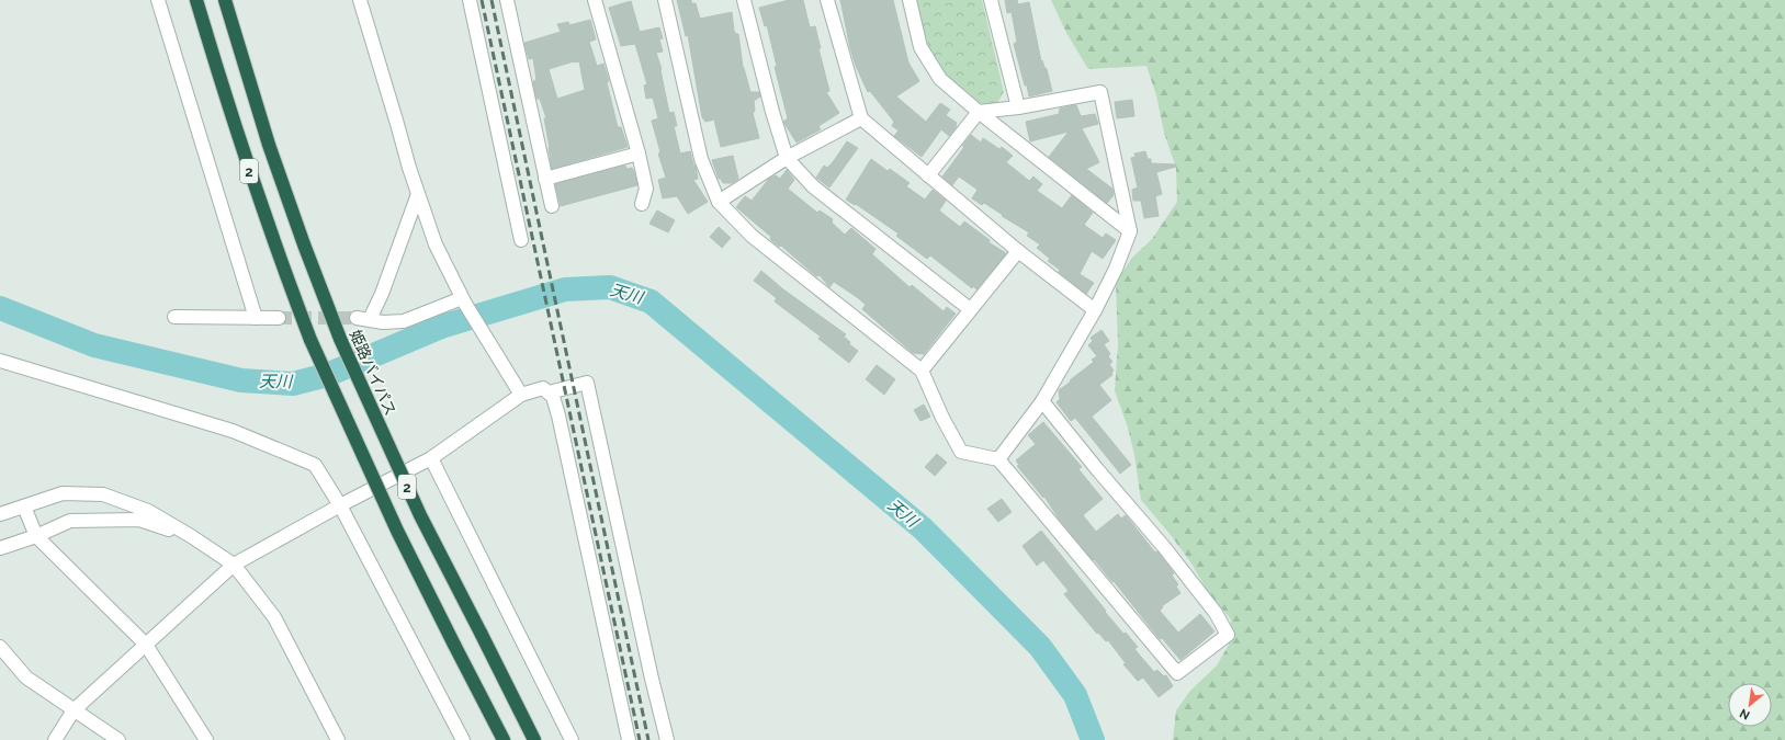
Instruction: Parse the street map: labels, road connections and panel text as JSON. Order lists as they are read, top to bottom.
{
  "streets": {
    "highway": ["2", "姫路バイパス"]
  },
  "water": ["天川"],
  "north": "bottom left"
}
